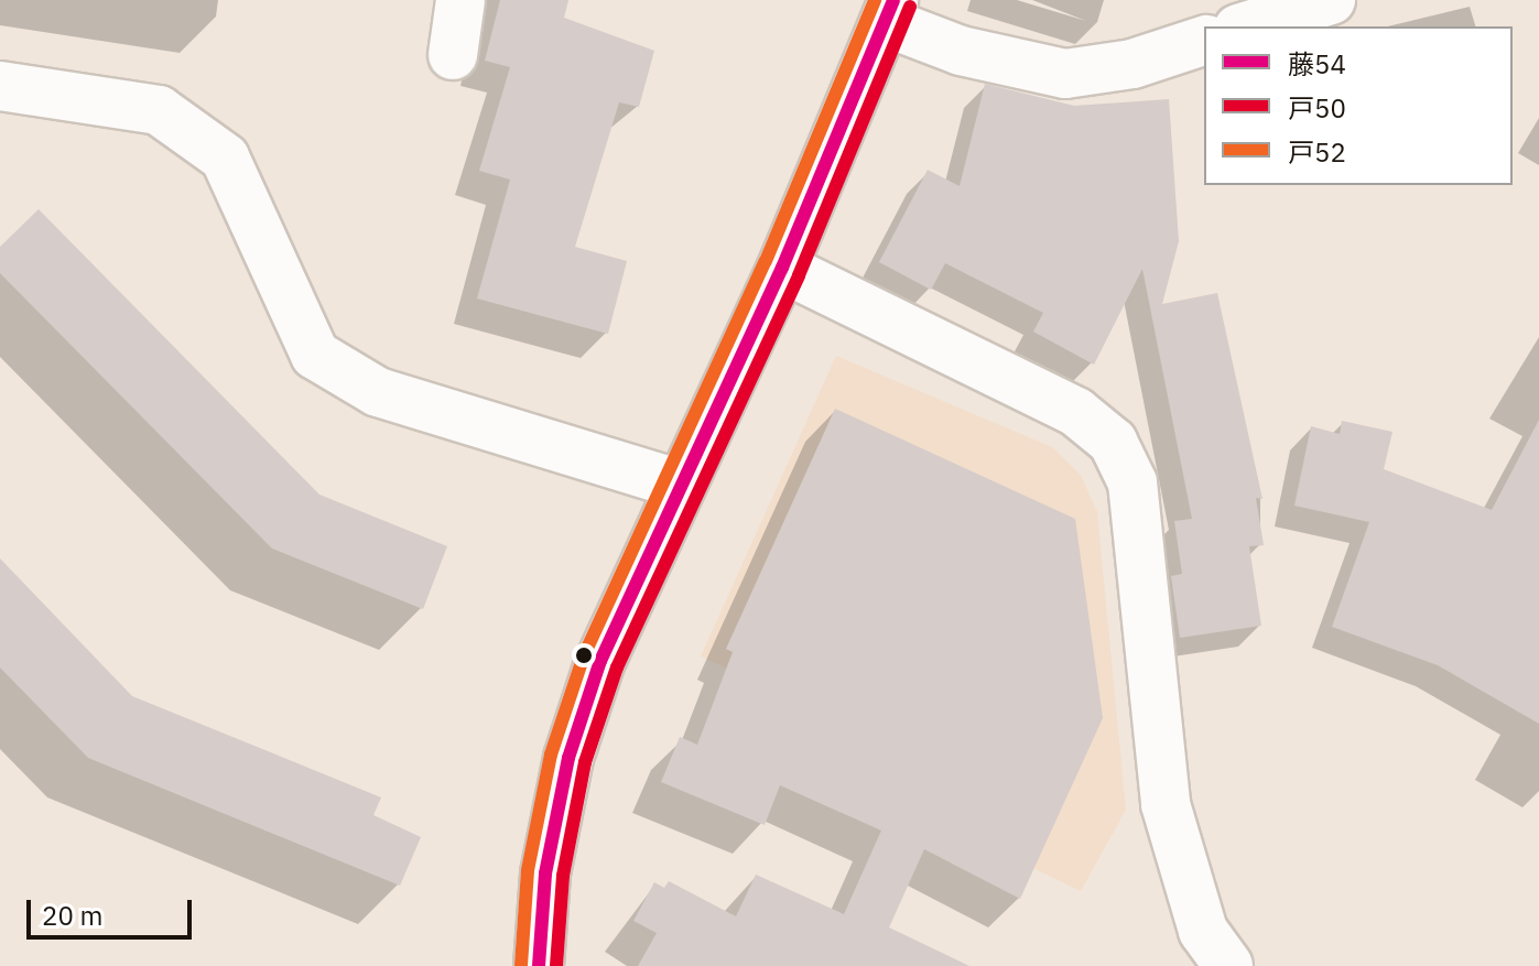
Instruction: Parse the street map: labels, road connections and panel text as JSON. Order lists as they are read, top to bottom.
{
  "lines": ["transit line 藤54", "transit line 戸52", "transit line 戸50"],
  "legend": ["藤54", "戸50", "戸52"],
  "scale_bar": "20 m"
}
